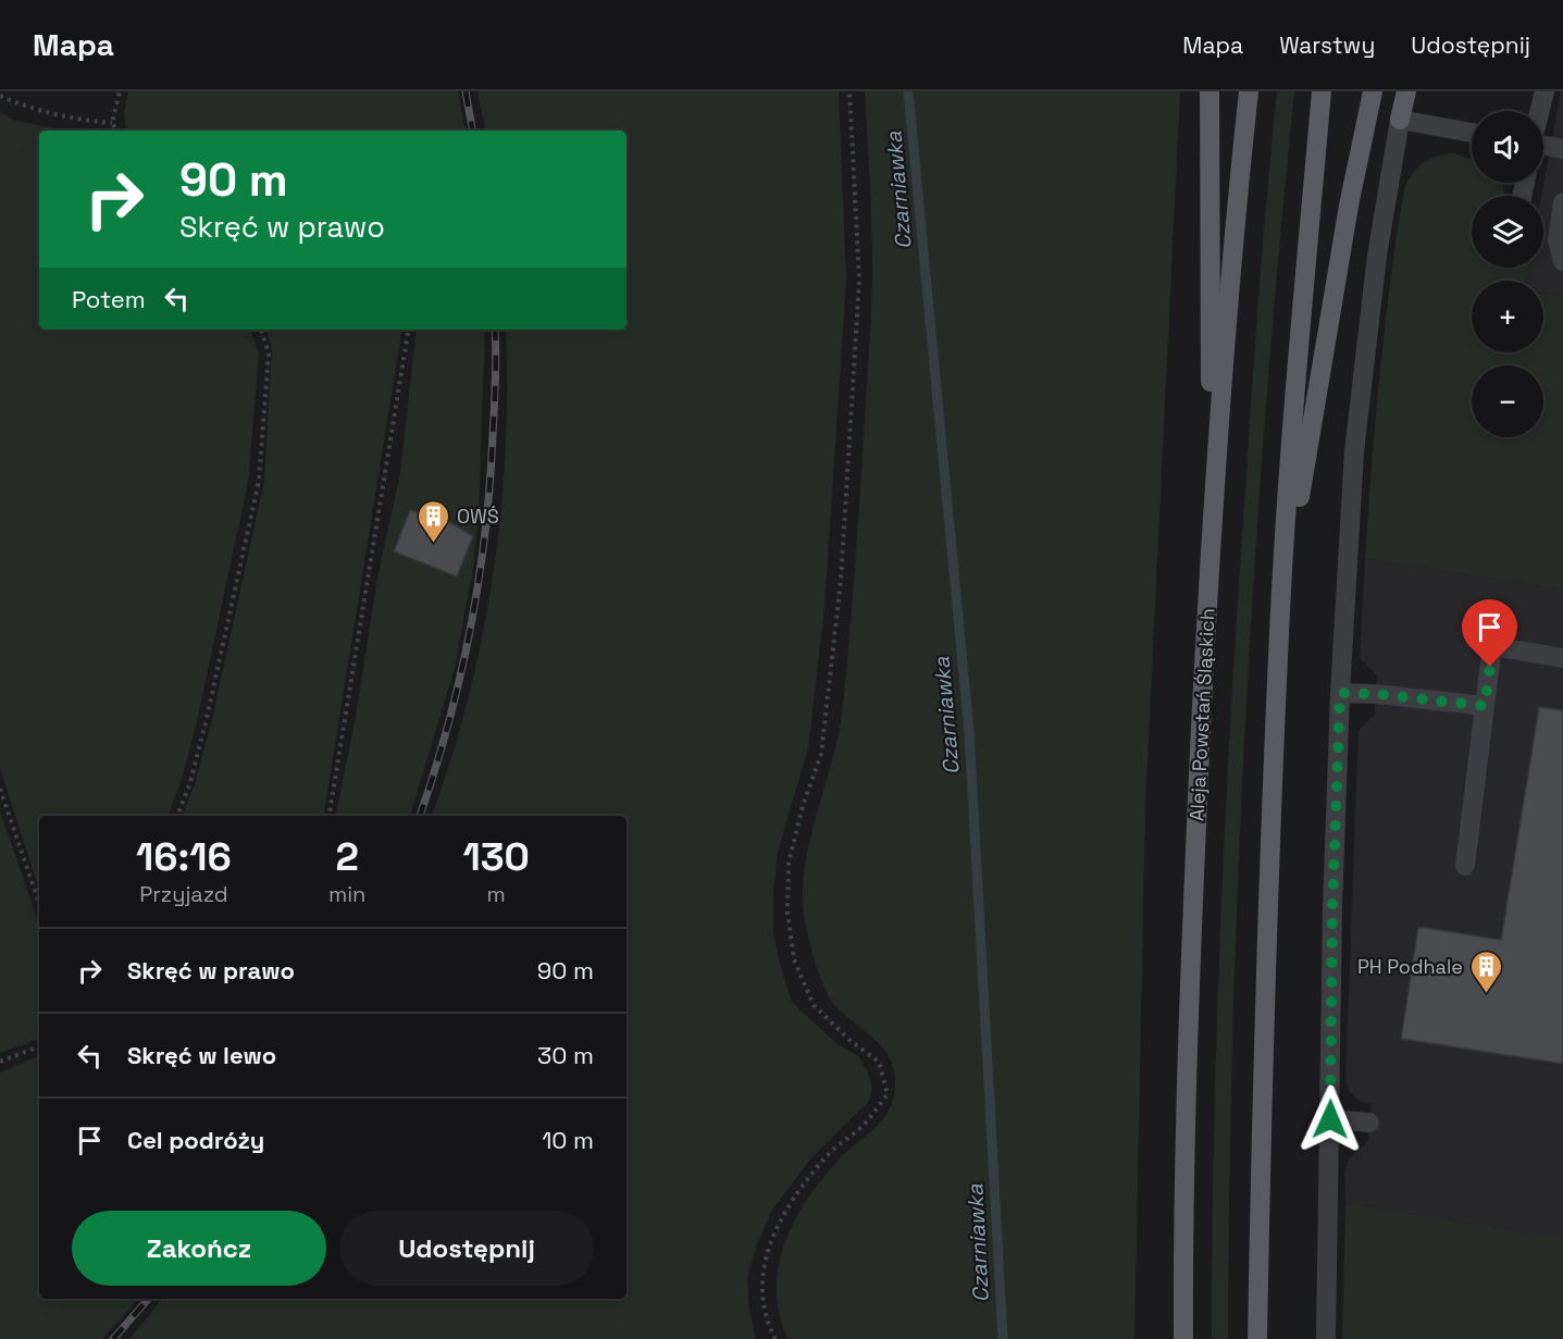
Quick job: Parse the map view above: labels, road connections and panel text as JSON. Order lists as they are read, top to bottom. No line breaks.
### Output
{"streets":{"main road":["Aleja Powstań Śląskich"]},"water":["Czarniawka"],"places":{"building":["OWŚ","PH Podhale"]},"page":{"header":"Mapa","nav":["Mapa","Warstwy","Udostępnij"],"map_buttons":["+","−"],"turn":["90 m","Skręć w prawo"],"then":"Potem","eta":["16:16","Przyjazd","2","min","130","m"],"list":[{"name":"Skręć w prawo","value":"90 m"},{"name":"Skręć w lewo","value":"30 m"},{"name":"Cel podróży","value":"10 m"}],"buttons":["Zakończ","Udostępnij"]}}
